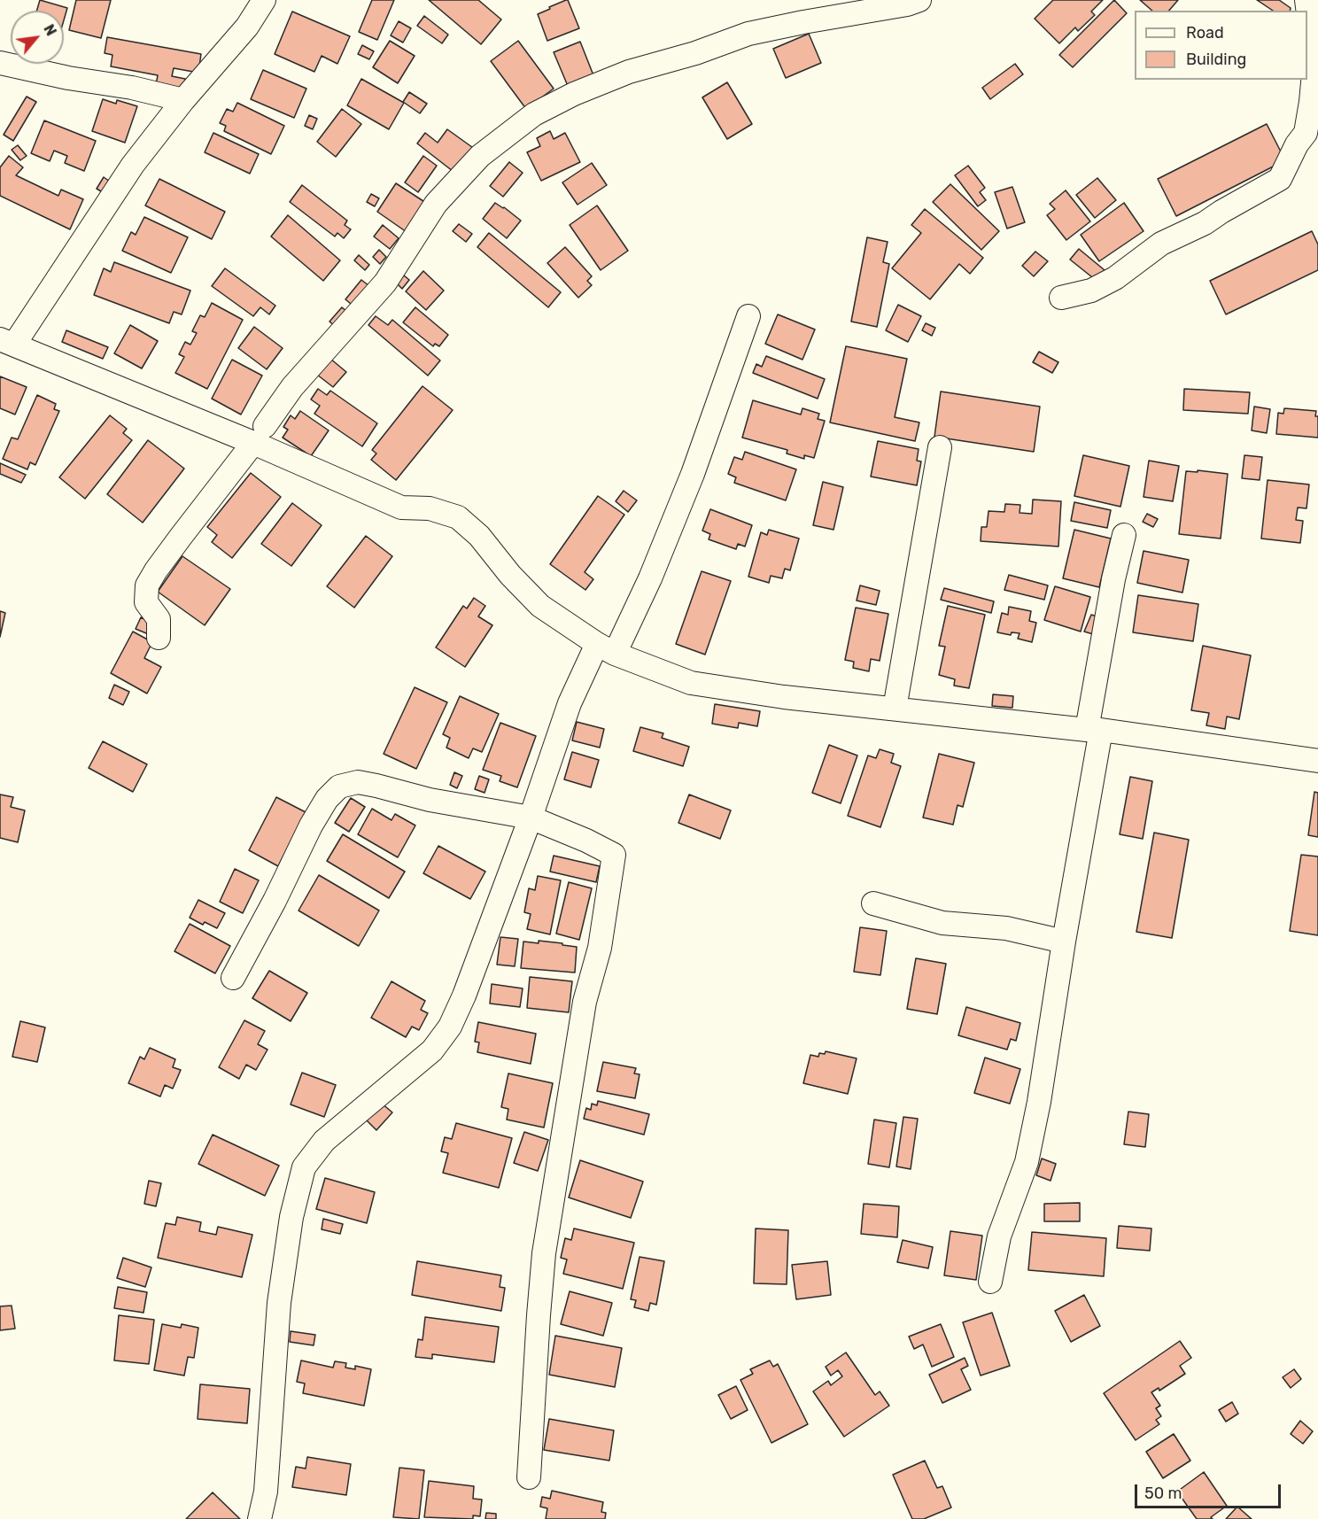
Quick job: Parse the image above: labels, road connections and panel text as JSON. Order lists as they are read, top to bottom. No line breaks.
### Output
{"legend":["Road","Building"],"scale_bar":"50 m","north":"top right"}
